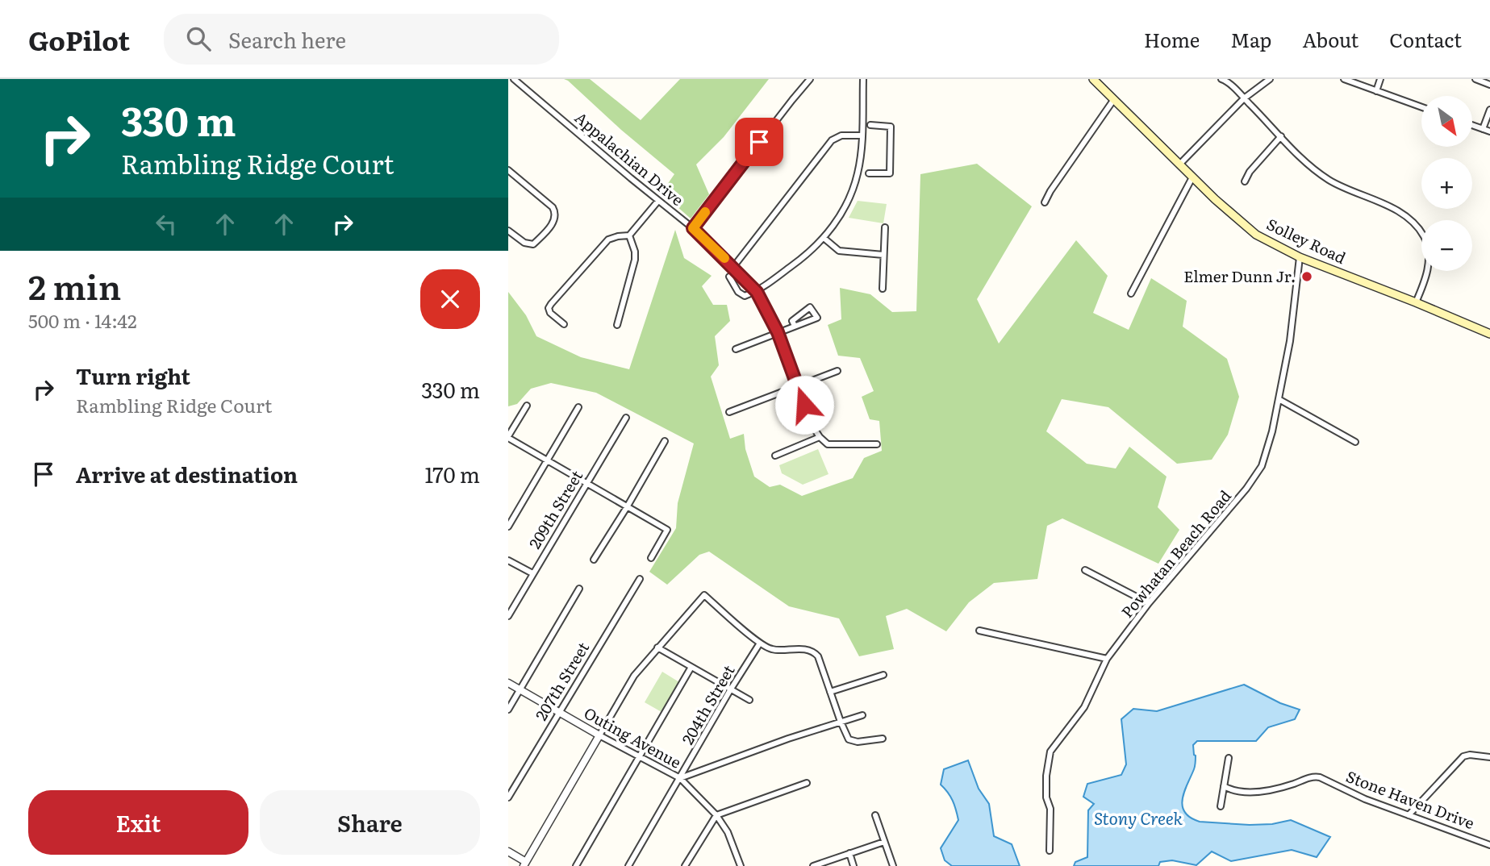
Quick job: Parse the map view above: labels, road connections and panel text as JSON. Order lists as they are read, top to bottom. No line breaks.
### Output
{"streets":{"main road":["Solley Road"],"street":["Appalachian Drive","209th Street","Powhatan Beach Road","207th Street","204th Street","Outing Avenue","Stone Haven Drive"]},"crossings":[["Solley Road","Powhatan Beach Road"],["207th Street","Outing Avenue"],["204th Street","Outing Avenue"]],"water":["Stony Creek"],"places":["Elmer Dunn Jr."],"north":"bottom right","page":{"header":"GoPilot","search":"Search here","nav":["Home","Map","About","Contact"],"turn":["330 m","Rambling Ridge Court"],"map_buttons":["+","−"],"heading":["2 min","500 m · 14:42"],"list":[{"name":"Turn right","note":"Rambling Ridge Court","value":"330 m"},{"name":"Arrive at destination","value":"170 m"}],"buttons":["Exit","Share"]}}
